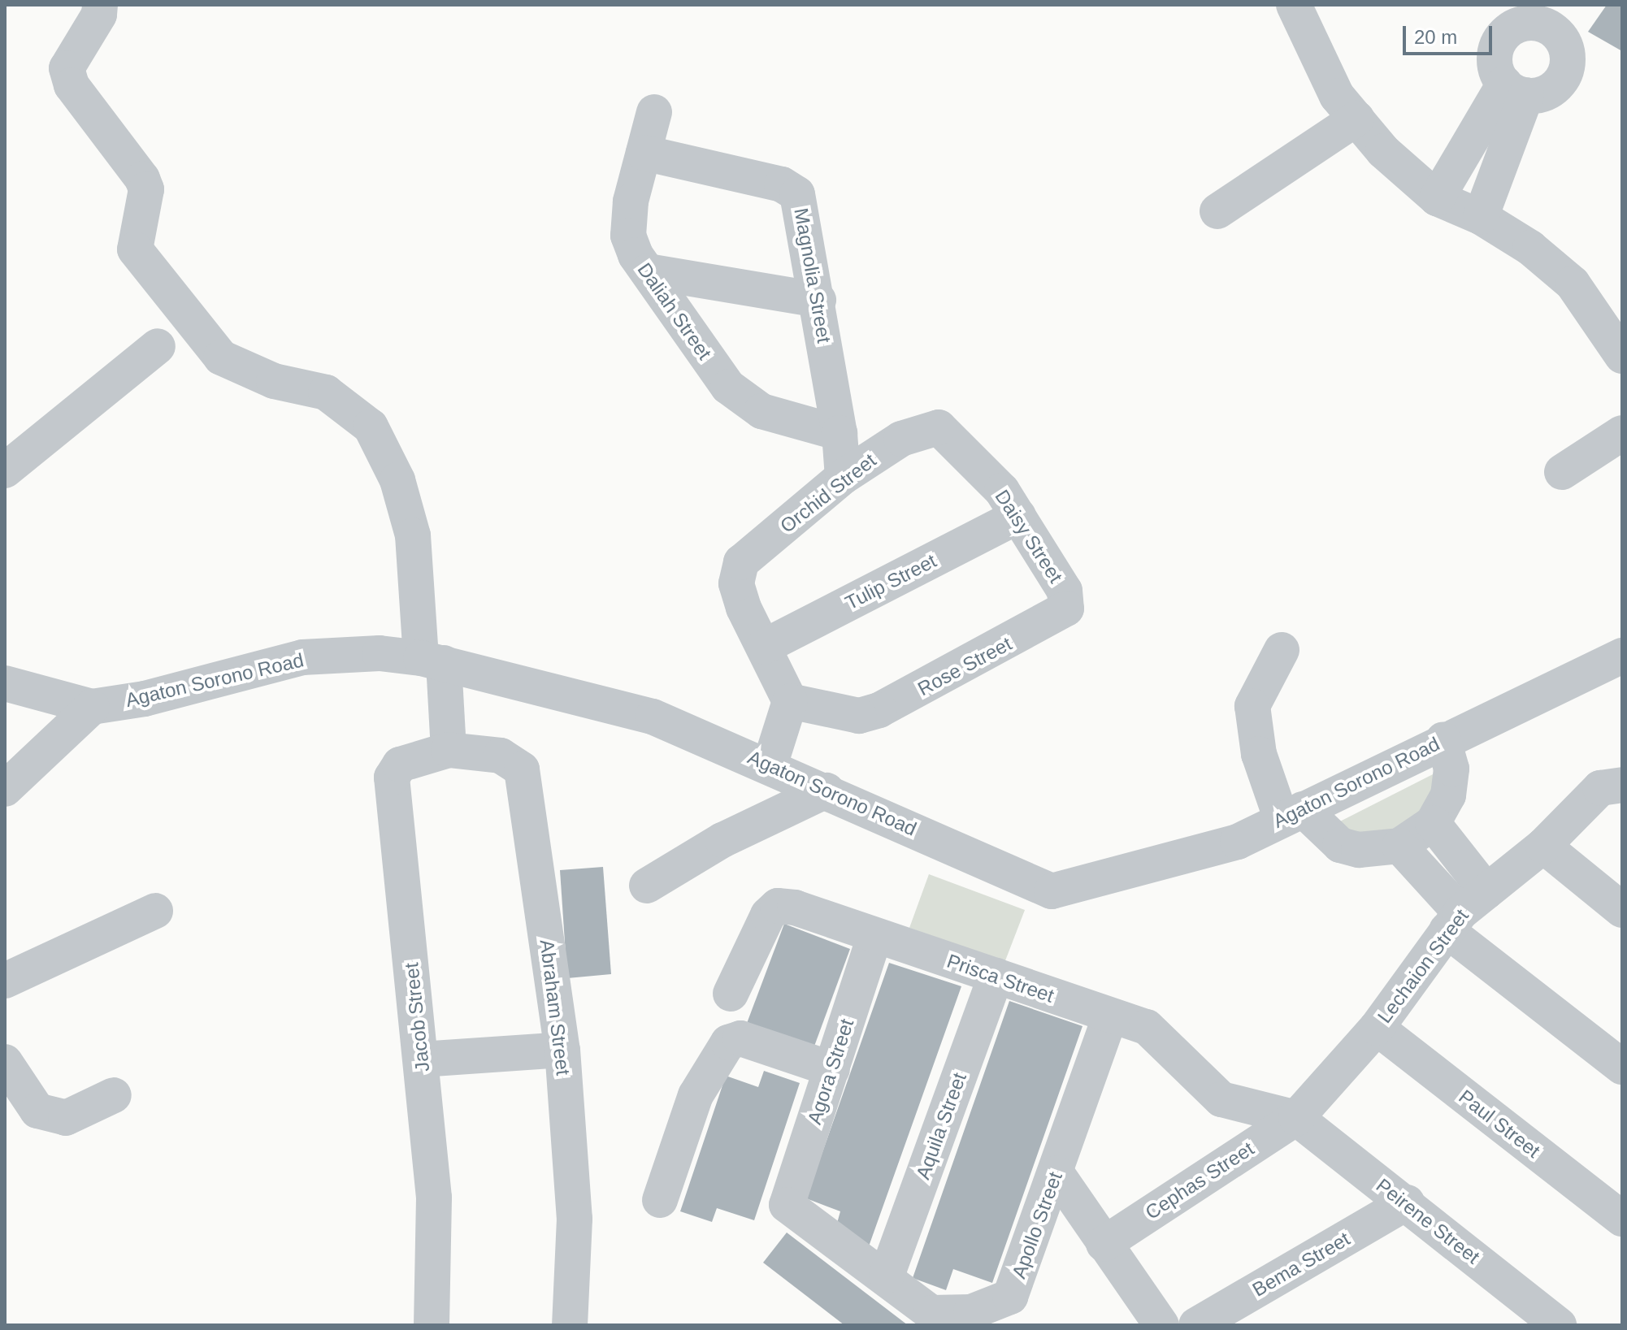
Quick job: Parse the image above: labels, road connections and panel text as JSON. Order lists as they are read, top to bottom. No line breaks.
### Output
{"streets":{"street":["Magnolia Street","Daliah Street","Orchid Street","Daisy Street","Tulip Street","Rose Street","Agaton Sorono Road","Lechaion Street","Prisca Street","Abraham Street","Jacob Street","Agora Street","Paul Street","Aquila Street","Cephas Street","Peirene Street","Apollo Street","Bema Street"]},"crossings":[["Magnolia Street","Daliah Street"],["Magnolia Street","Orchid Street"],["Orchid Street","Daisy Street"],["Orchid Street","Tulip Street"],["Daisy Street","Tulip Street"],["Daisy Street","Rose Street"],["Lechaion Street","Prisca Street"],["Lechaion Street","Paul Street"],["Lechaion Street","Cephas Street"],["Lechaion Street","Peirene Street"],["Prisca Street","Agora Street"],["Prisca Street","Aquila Street"],["Prisca Street","Cephas Street"],["Prisca Street","Peirene Street"],["Prisca Street","Apollo Street"],["Abraham Street","Jacob Street"],["Agora Street","Apollo Street"],["Aquila Street","Apollo Street"],["Cephas Street","Peirene Street"],["Peirene Street","Bema Street"]],"scale_bar":"20 m"}
